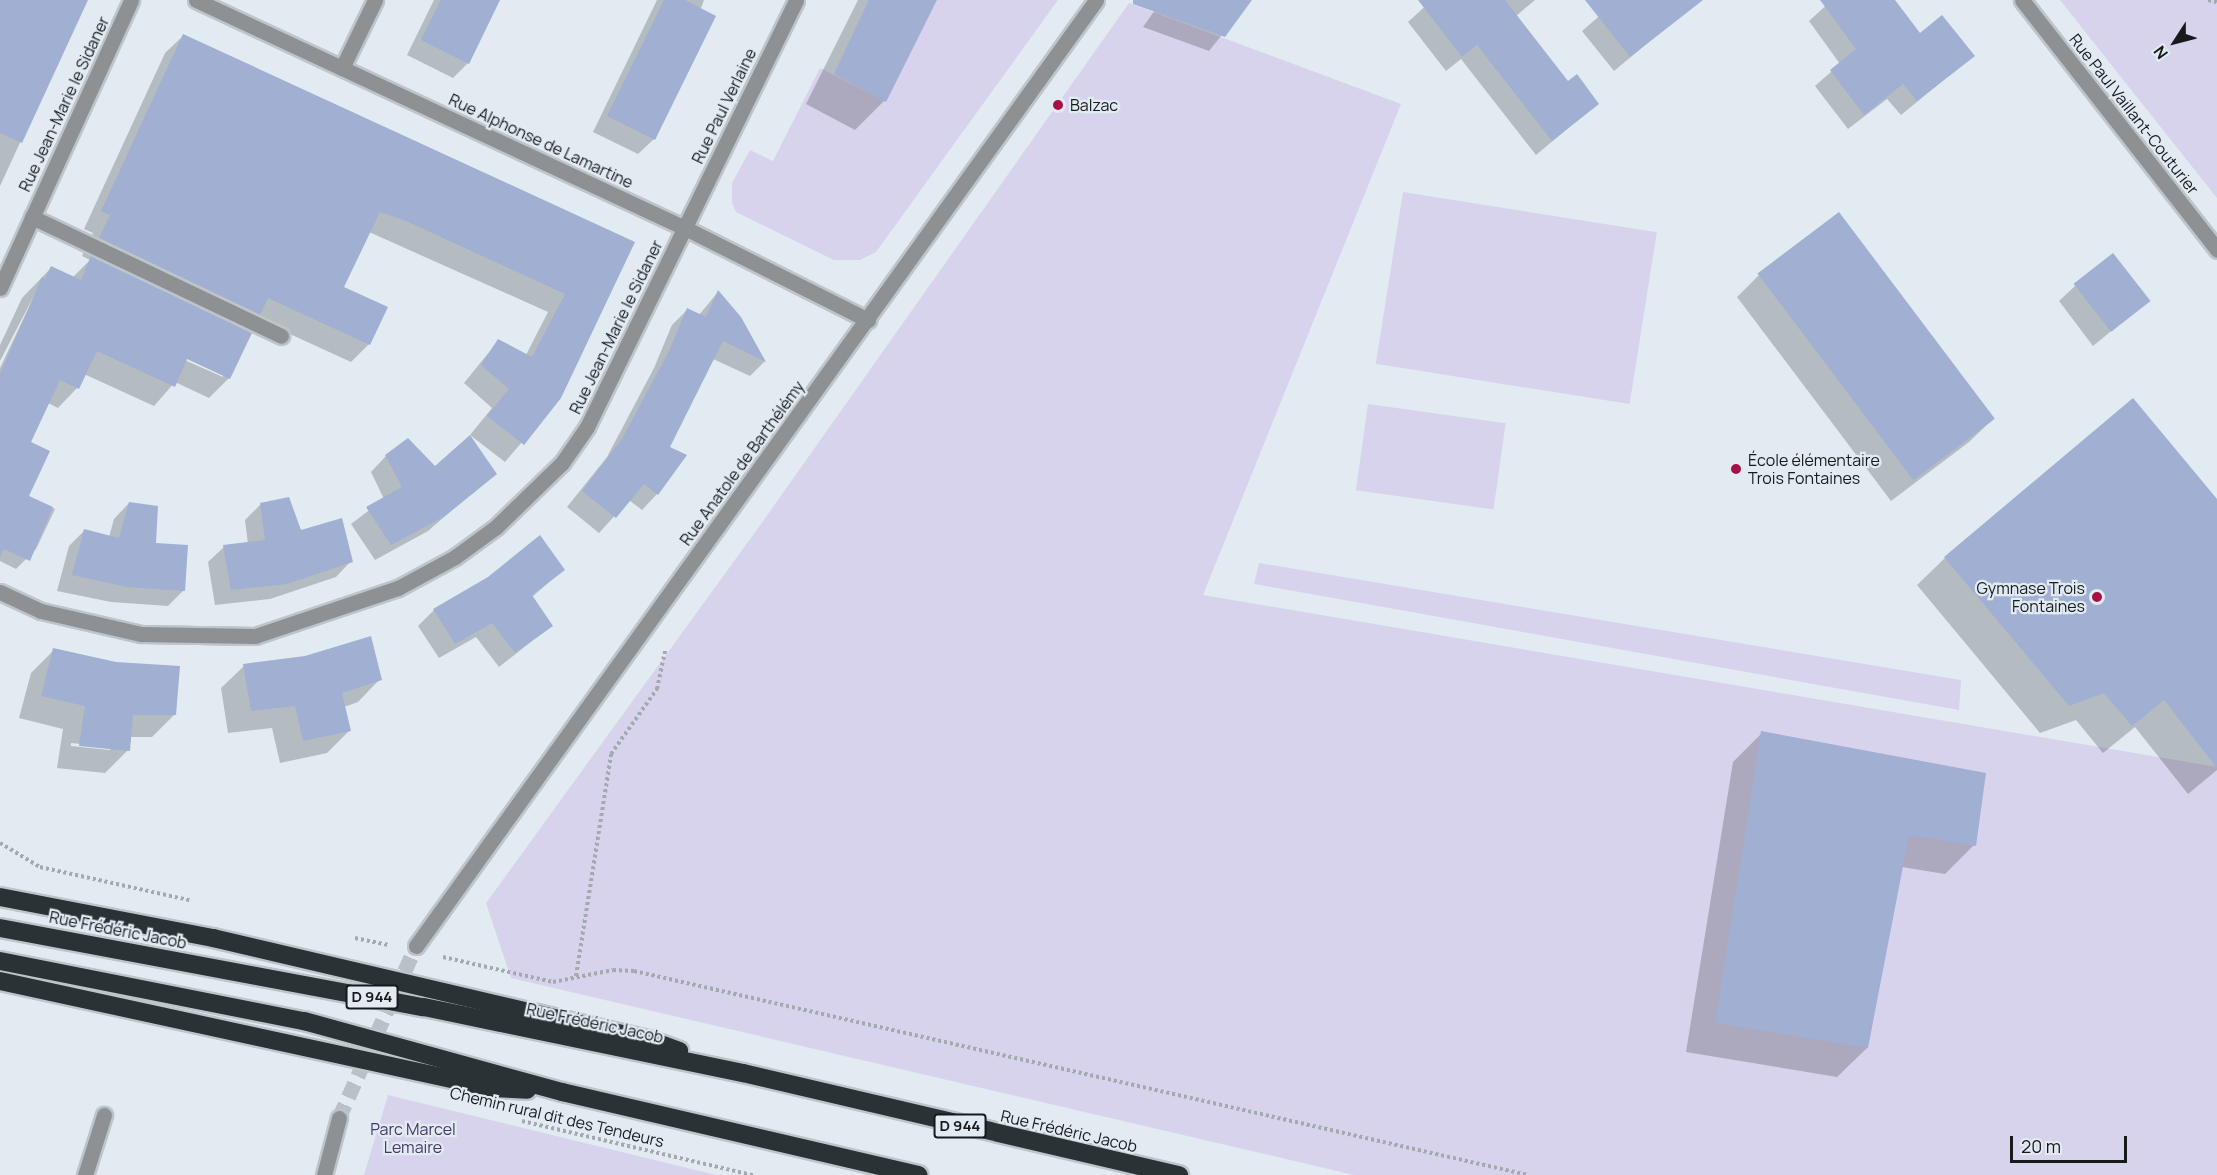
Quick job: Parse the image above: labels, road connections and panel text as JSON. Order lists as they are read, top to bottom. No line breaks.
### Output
{"streets":{"highway":["Rue Frédéric Jacob","D 944"],"street":["Rue Jean-Marie le Sidaner","Rue Paul Verlaine","Rue Paul Vaillant-Couturier","Rue Alphonse de Lamartine","Rue Anatole de Barthélémy"],"path":["Chemin rural dit des Tendeurs"]},"crossings":[["Rue Jean-Marie le Sidaner","Rue Paul Verlaine"],["Rue Jean-Marie le Sidaner","Rue Alphonse de Lamartine"],["Rue Paul Verlaine","Rue Alphonse de Lamartine"],["Rue Alphonse de Lamartine","Rue Anatole de Barthélémy"]],"parks":["Parc Marcel Lemaire"],"places":["Balzac","École élémentaire Trois Fontaines","Gymnase Trois Fontaines"],"scale_bar":"20 m","north":"bottom left"}
